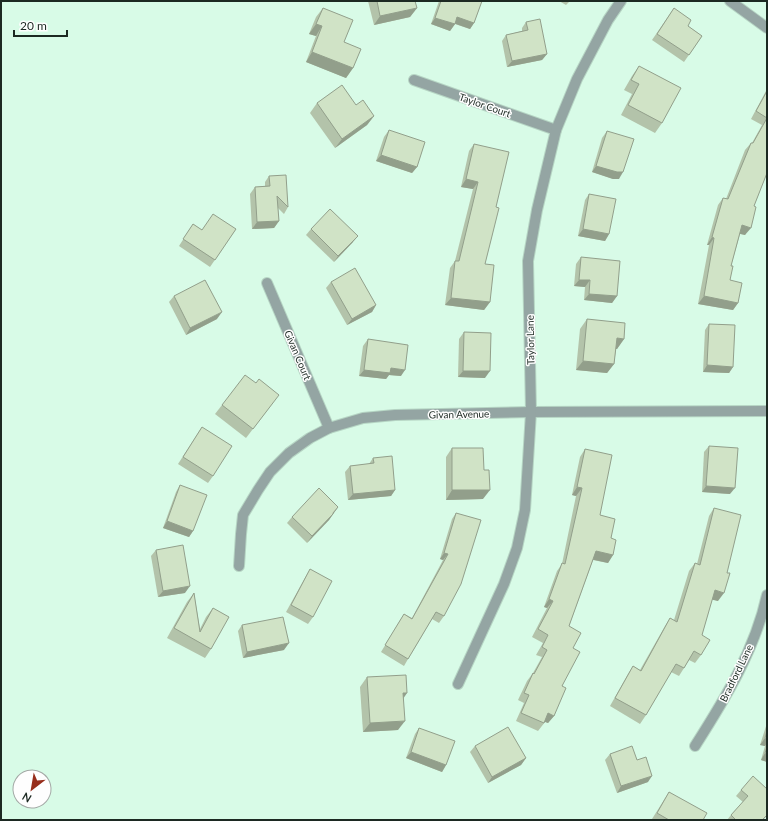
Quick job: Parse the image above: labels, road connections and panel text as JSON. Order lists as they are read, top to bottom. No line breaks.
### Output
{"streets":{"street":["Taylor Court","Taylor Lane","Givan Court","Givan Avenue","Bradford Lane"]},"crossings":[["Taylor Court","Taylor Lane"],["Taylor Lane","Givan Avenue"],["Givan Court","Givan Avenue"]],"scale_bar":"20 m","north":"bottom left"}
